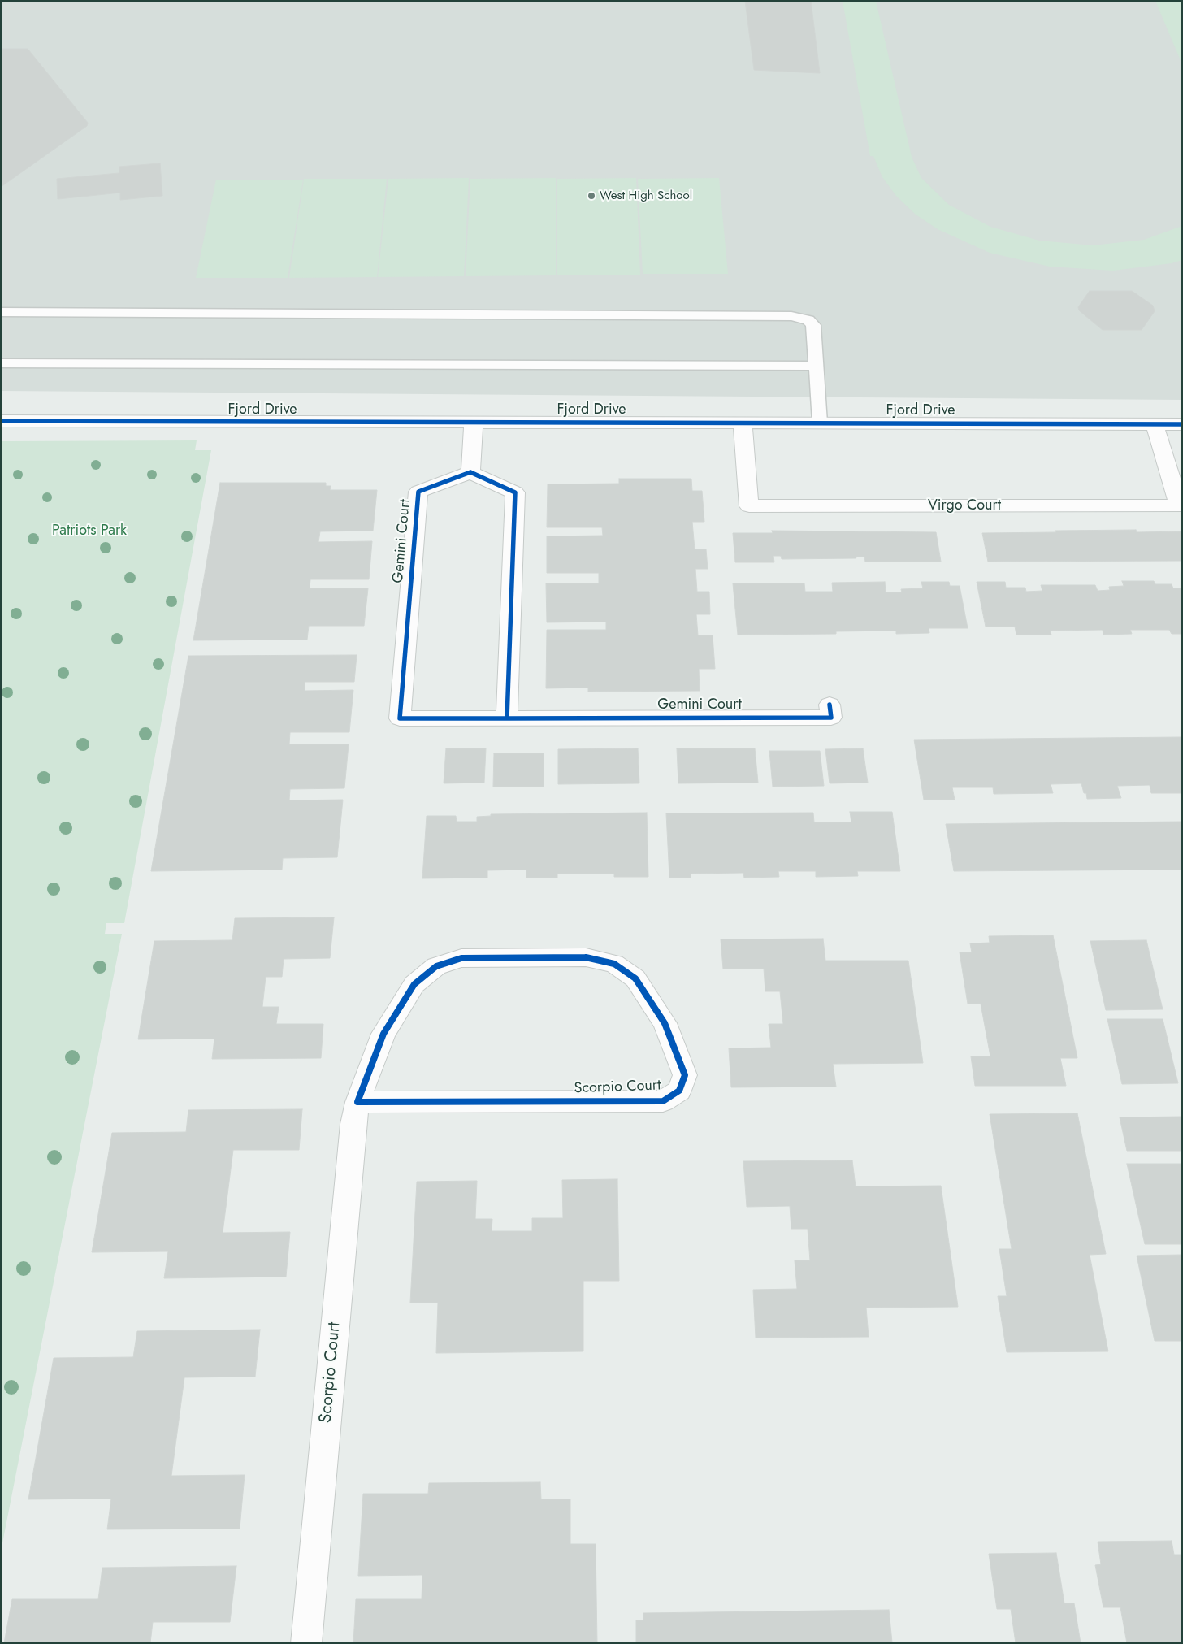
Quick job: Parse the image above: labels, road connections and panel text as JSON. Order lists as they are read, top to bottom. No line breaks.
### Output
{"streets":{"street":["Fjord Drive","Virgo Court","Gemini Court","Scorpio Court"]},"crossings":[["Fjord Drive","Virgo Court"]],"parks":["Patriots Park"],"places":["West High School"]}
